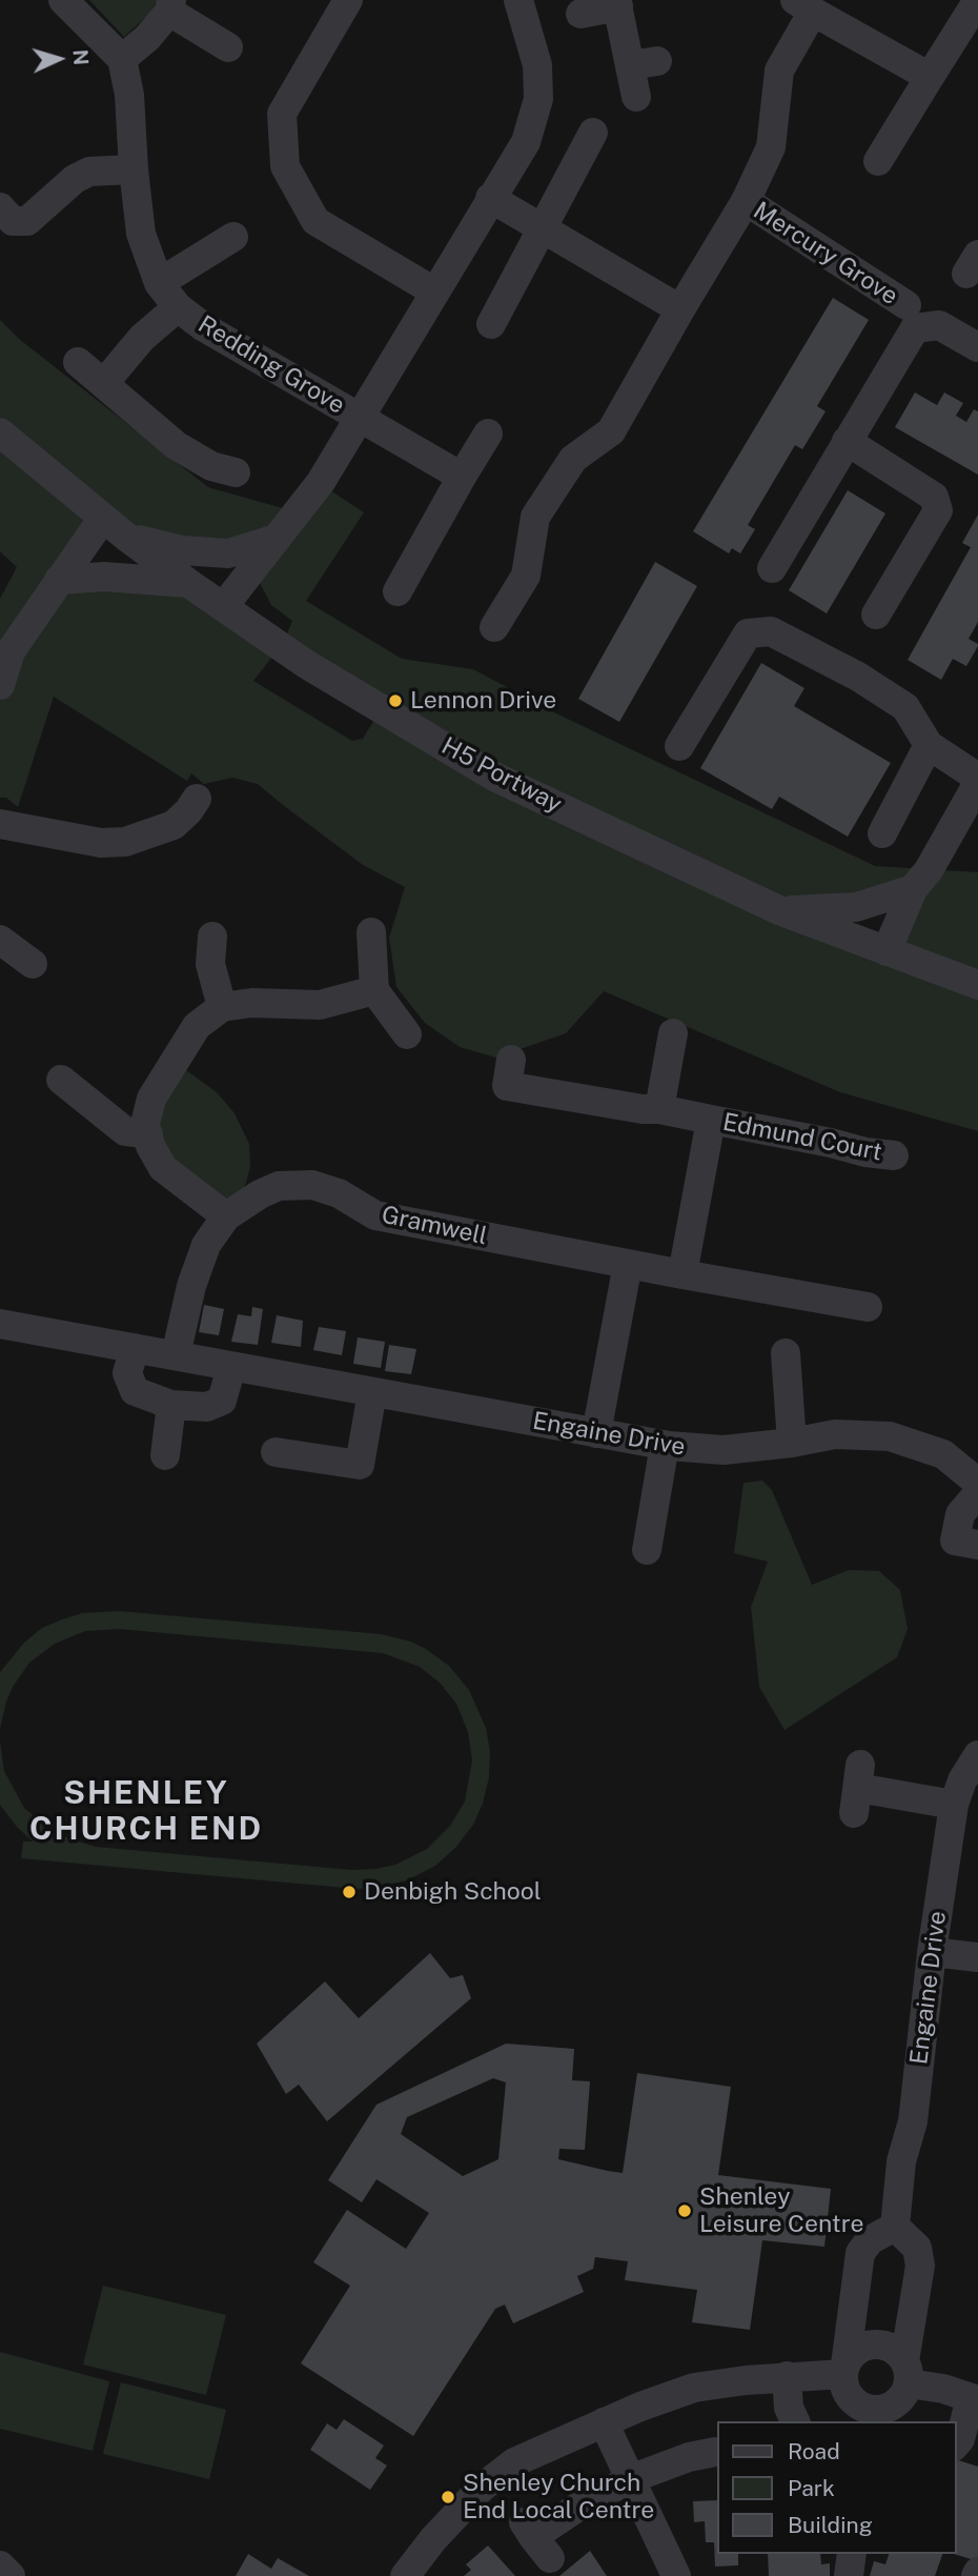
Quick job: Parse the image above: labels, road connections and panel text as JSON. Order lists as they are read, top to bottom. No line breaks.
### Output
{"streets":{"street":["Mercury Grove","Redding Grove","H5 Portway","Edmund Court","Gramwell","Engaine Drive"]},"crossings":[["Edmund Court","Gramwell"],["Gramwell","Engaine Drive"]],"districts":["SHENLEY CHURCH END"],"places":["Lennon Drive","Denbigh School","Shenley Leisure Centre","Shenley Church End Local Centre"],"legend":["Road","Park","Building"],"north":"right"}
